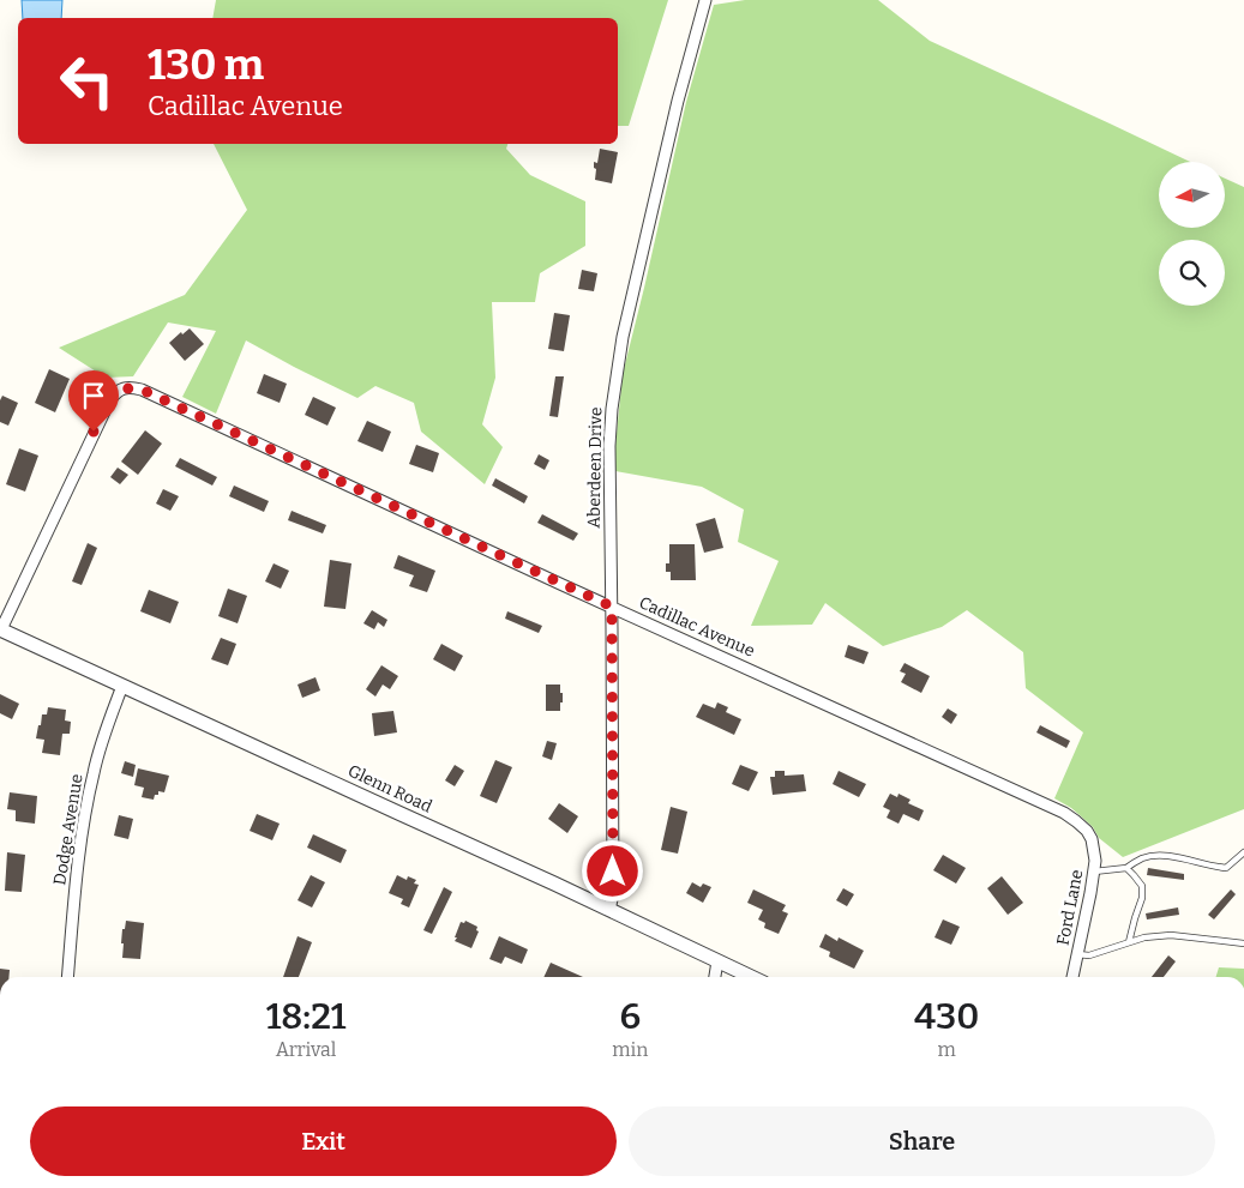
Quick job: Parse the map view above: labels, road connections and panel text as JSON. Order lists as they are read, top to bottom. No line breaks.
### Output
{"streets":{"street":["Aberdeen Drive","Cadillac Avenue","Glenn Road","Dodge Avenue","Ford Lane"]},"crossings":[["Aberdeen Drive","Cadillac Avenue"],["Aberdeen Drive","Glenn Road"],["Cadillac Avenue","Glenn Road"],["Cadillac Avenue","Ford Lane"],["Glenn Road","Dodge Avenue"]],"north":"left","page":{"turn":["130 m","Cadillac Avenue"],"eta":["18:21","Arrival","6","min","430","m"],"buttons":["Exit","Share"]}}
